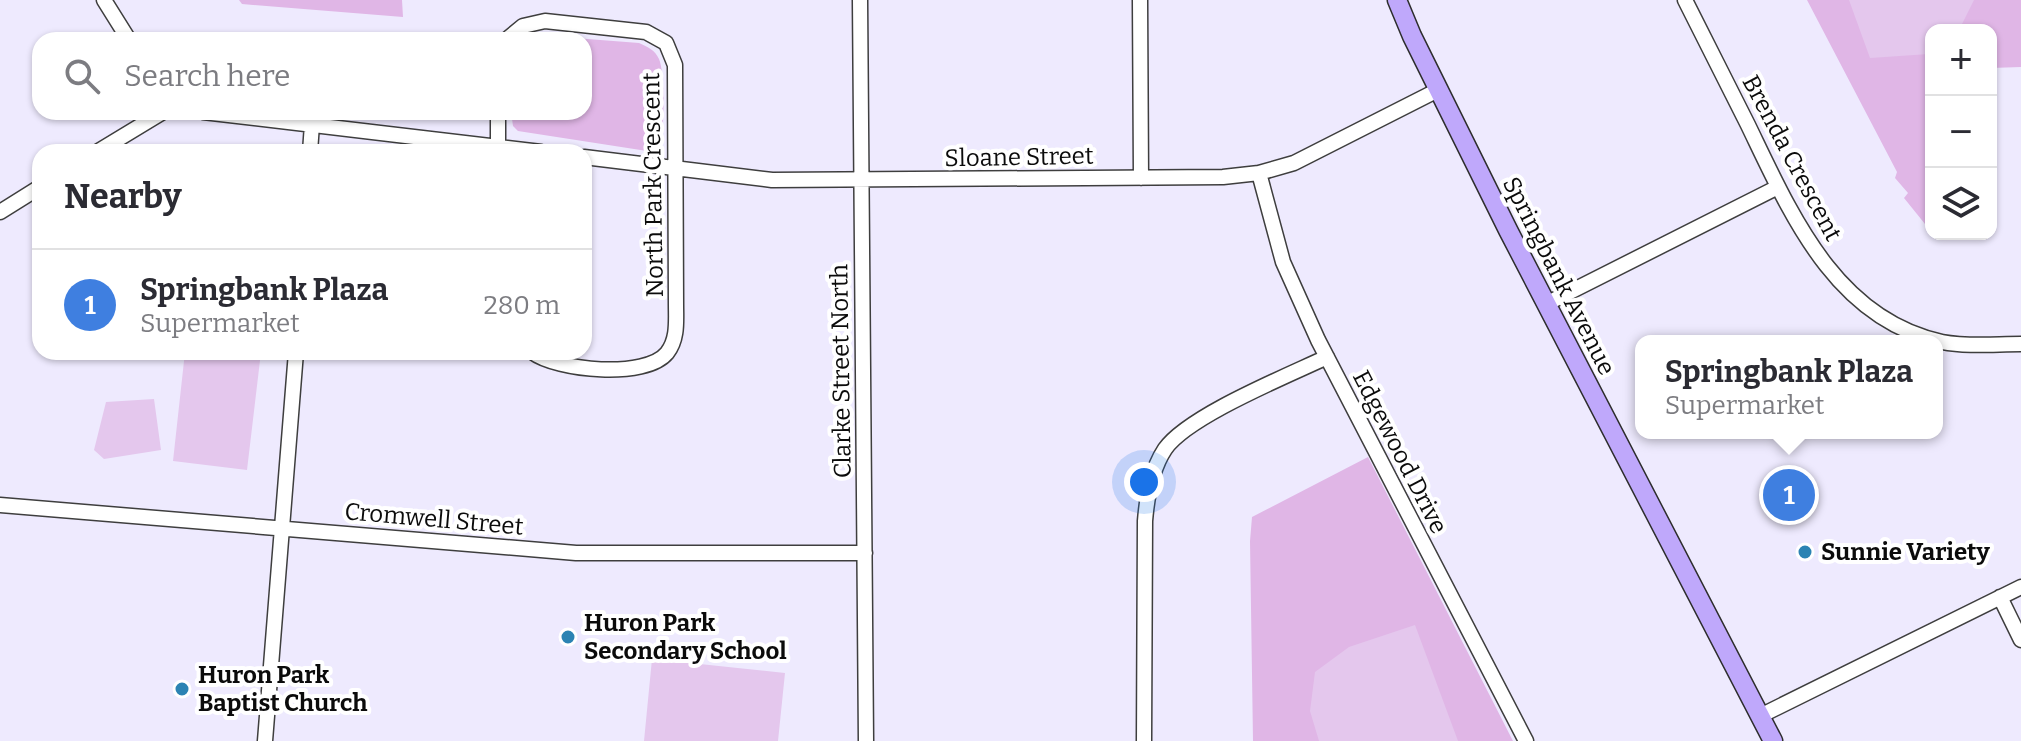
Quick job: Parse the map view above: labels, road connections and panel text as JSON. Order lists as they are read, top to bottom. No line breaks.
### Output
{"streets":{"main road":["Springbank Avenue"],"street":["Sloane Street","Brenda Crescent","North Park Crescent","Clarke Street North","Edgewood Drive","Cromwell Street"]},"crossings":[["Sloane Street","North Park Crescent"],["Sloane Street","Springbank Avenue"],["Sloane Street","Clarke Street North"],["Sloane Street","Edgewood Drive"],["Clarke Street North","Cromwell Street"]],"places":["Sunnie Variety","Huron Park Secondary School","Huron Park Baptist Church"],"page":{"map_buttons":["+","−"],"search":"Search here","heading":"Nearby","list":[{"mark":"1","name":"Springbank Plaza","note":"Supermarket","value":"280 m"}],"popup":["Springbank Plaza","Supermarket"],"pins":"1"}}
